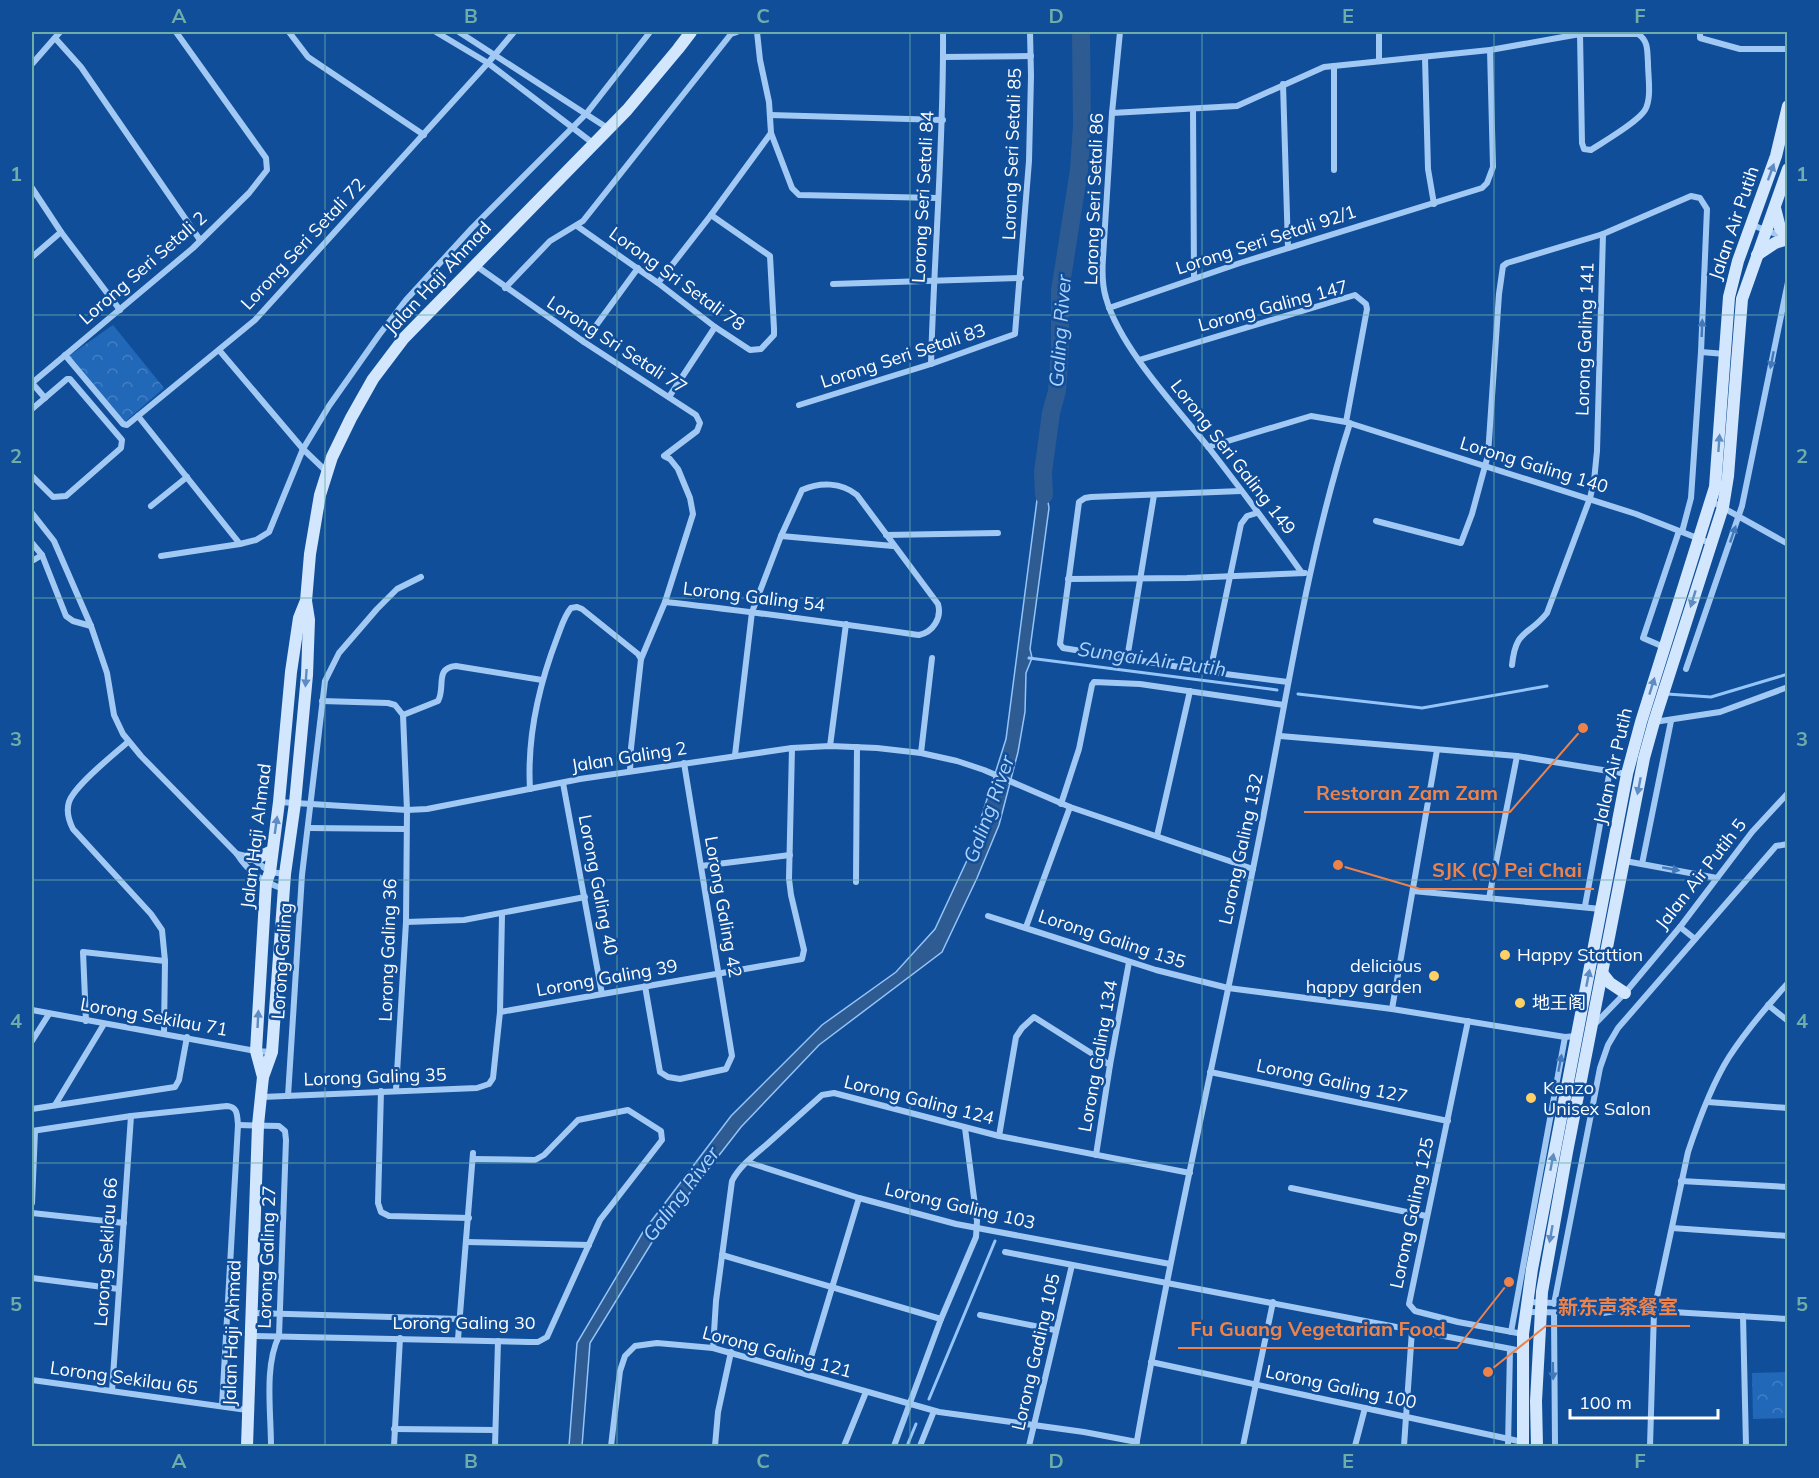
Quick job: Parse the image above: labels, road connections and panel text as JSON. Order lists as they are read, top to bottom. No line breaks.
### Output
{"streets":{"street":["Lorong Seri Setali 85","Lorong Seri Setali 84","Lorong Seri Setali 86","Jalan Air Putih","Lorong Seri Setali 92/1","Lorong Seri Setali 72","Lorong Seri Setali 2","Jalan Haji Ahmad","Lorong Sri Setali 78","Lorong Galing 147","Lorong Galing 141","Lorong Sri Setali 77","Lorong Seri Setali 83","Lorong Seri Galing 149","Lorong Galing 140","Lorong Galing 54","Jalan Galing 2","Lorong Galing 132","Jalan Air Putih 5","Lorong Galing 40","Lorong Galing 42","Lorong Galing 135","Lorong Galing 36","Lorong Galing","Lorong Galing 39","Lorong Sekilau 71","Lorong Galing 134","Lorong Galing 35","Lorong Galing 127","Lorong Galing 124","Lorong Galing 103","Lorong Galing 125","Lorong Sekilau 66","Lorong Galing 27","Lorong Galing 30","Lorong Galing 121","Lorong Gading 105","Lorong Sekilau 65","Lorong Galing 100"]},"crossings":[["Lorong Seri Setali 85","Lorong Seri Setali 83"],["Lorong Seri Setali 84","Lorong Seri Setali 83"],["Lorong Seri Setali 86","Lorong Seri Setali 92/1"],["Lorong Seri Setali 86","Lorong Galing 147"],["Lorong Seri Setali 86","Lorong Seri Galing 149"],["Jalan Air Putih","Lorong Galing 140"],["Jalan Air Putih","Jalan Air Putih 5"],["Jalan Air Putih","Lorong Galing 135"],["Jalan Air Putih","Lorong Galing 125"],["Jalan Air Putih","Lorong Galing 100"],["Lorong Seri Setali 72","Lorong Seri Setali 2"],["Jalan Haji Ahmad","Lorong Sri Setali 77"],["Jalan Haji Ahmad","Jalan Galing 2"],["Jalan Haji Ahmad","Lorong Sekilau 71"],["Jalan Haji Ahmad","Lorong Galing 35"],["Jalan Haji Ahmad","Lorong Galing 27"],["Jalan Haji Ahmad","Lorong Galing 30"],["Jalan Haji Ahmad","Lorong Sekilau 65"],["Lorong Galing 147","Lorong Seri Galing 149"],["Lorong Galing 147","Lorong Galing 140"],["Lorong Galing 147","Lorong Galing 132"],["Lorong Galing 141","Lorong Galing 140"],["Lorong Sri Setali 77","Lorong Galing 54"],["Lorong Seri Galing 149","Lorong Galing 140"],["Lorong Galing 140","Lorong Galing 132"],["Jalan Galing 2","Lorong Galing 132"],["Jalan Galing 2","Lorong Galing 40"],["Jalan Galing 2","Lorong Galing 42"],["Jalan Galing 2","Lorong Galing 36"],["Jalan Galing 2","Lorong Galing"],["Lorong Galing 132","Lorong Galing 135"],["Lorong Galing 132","Lorong Galing 127"],["Lorong Galing 132","Lorong Galing 124"],["Lorong Galing 132","Lorong Galing 103"],["Lorong Galing 132","Lorong Galing 121"],["Lorong Galing 132","Lorong Galing 100"],["Lorong Galing 40","Lorong Galing 39"],["Lorong Galing 42","Lorong Galing 39"],["Lorong Galing 135","Lorong Galing 134"],["Lorong Galing 135","Lorong Galing 125"],["Lorong Galing 36","Lorong Galing 35"],["Lorong Galing","Lorong Galing 35"],["Lorong Galing 39","Lorong Galing 35"],["Lorong Galing 134","Lorong Galing 124"],["Lorong Galing 127","Lorong Galing 125"],["Lorong Galing 124","Lorong Galing 103"],["Lorong Galing 124","Lorong Galing 121"],["Lorong Sekilau 66","Lorong Sekilau 65"],["Lorong Galing 27","Lorong Galing 30"],["Lorong Galing 121","Lorong Gading 105"]],"water":["Galing River","Sungai Air Putih"],"places":["Restoran Zam Zam","SJK (C) Pei Chai","Happy Stattion","delicious happy garden","地王阁","Kenzo Unisex Salon","Fu Guang Vegetarian Food","新东声茶餐室"],"scale_bar":"100 m","grid":{"columns":["A","B","C","D","E","F"],"rows":["1","2","3","4","5"]}}
